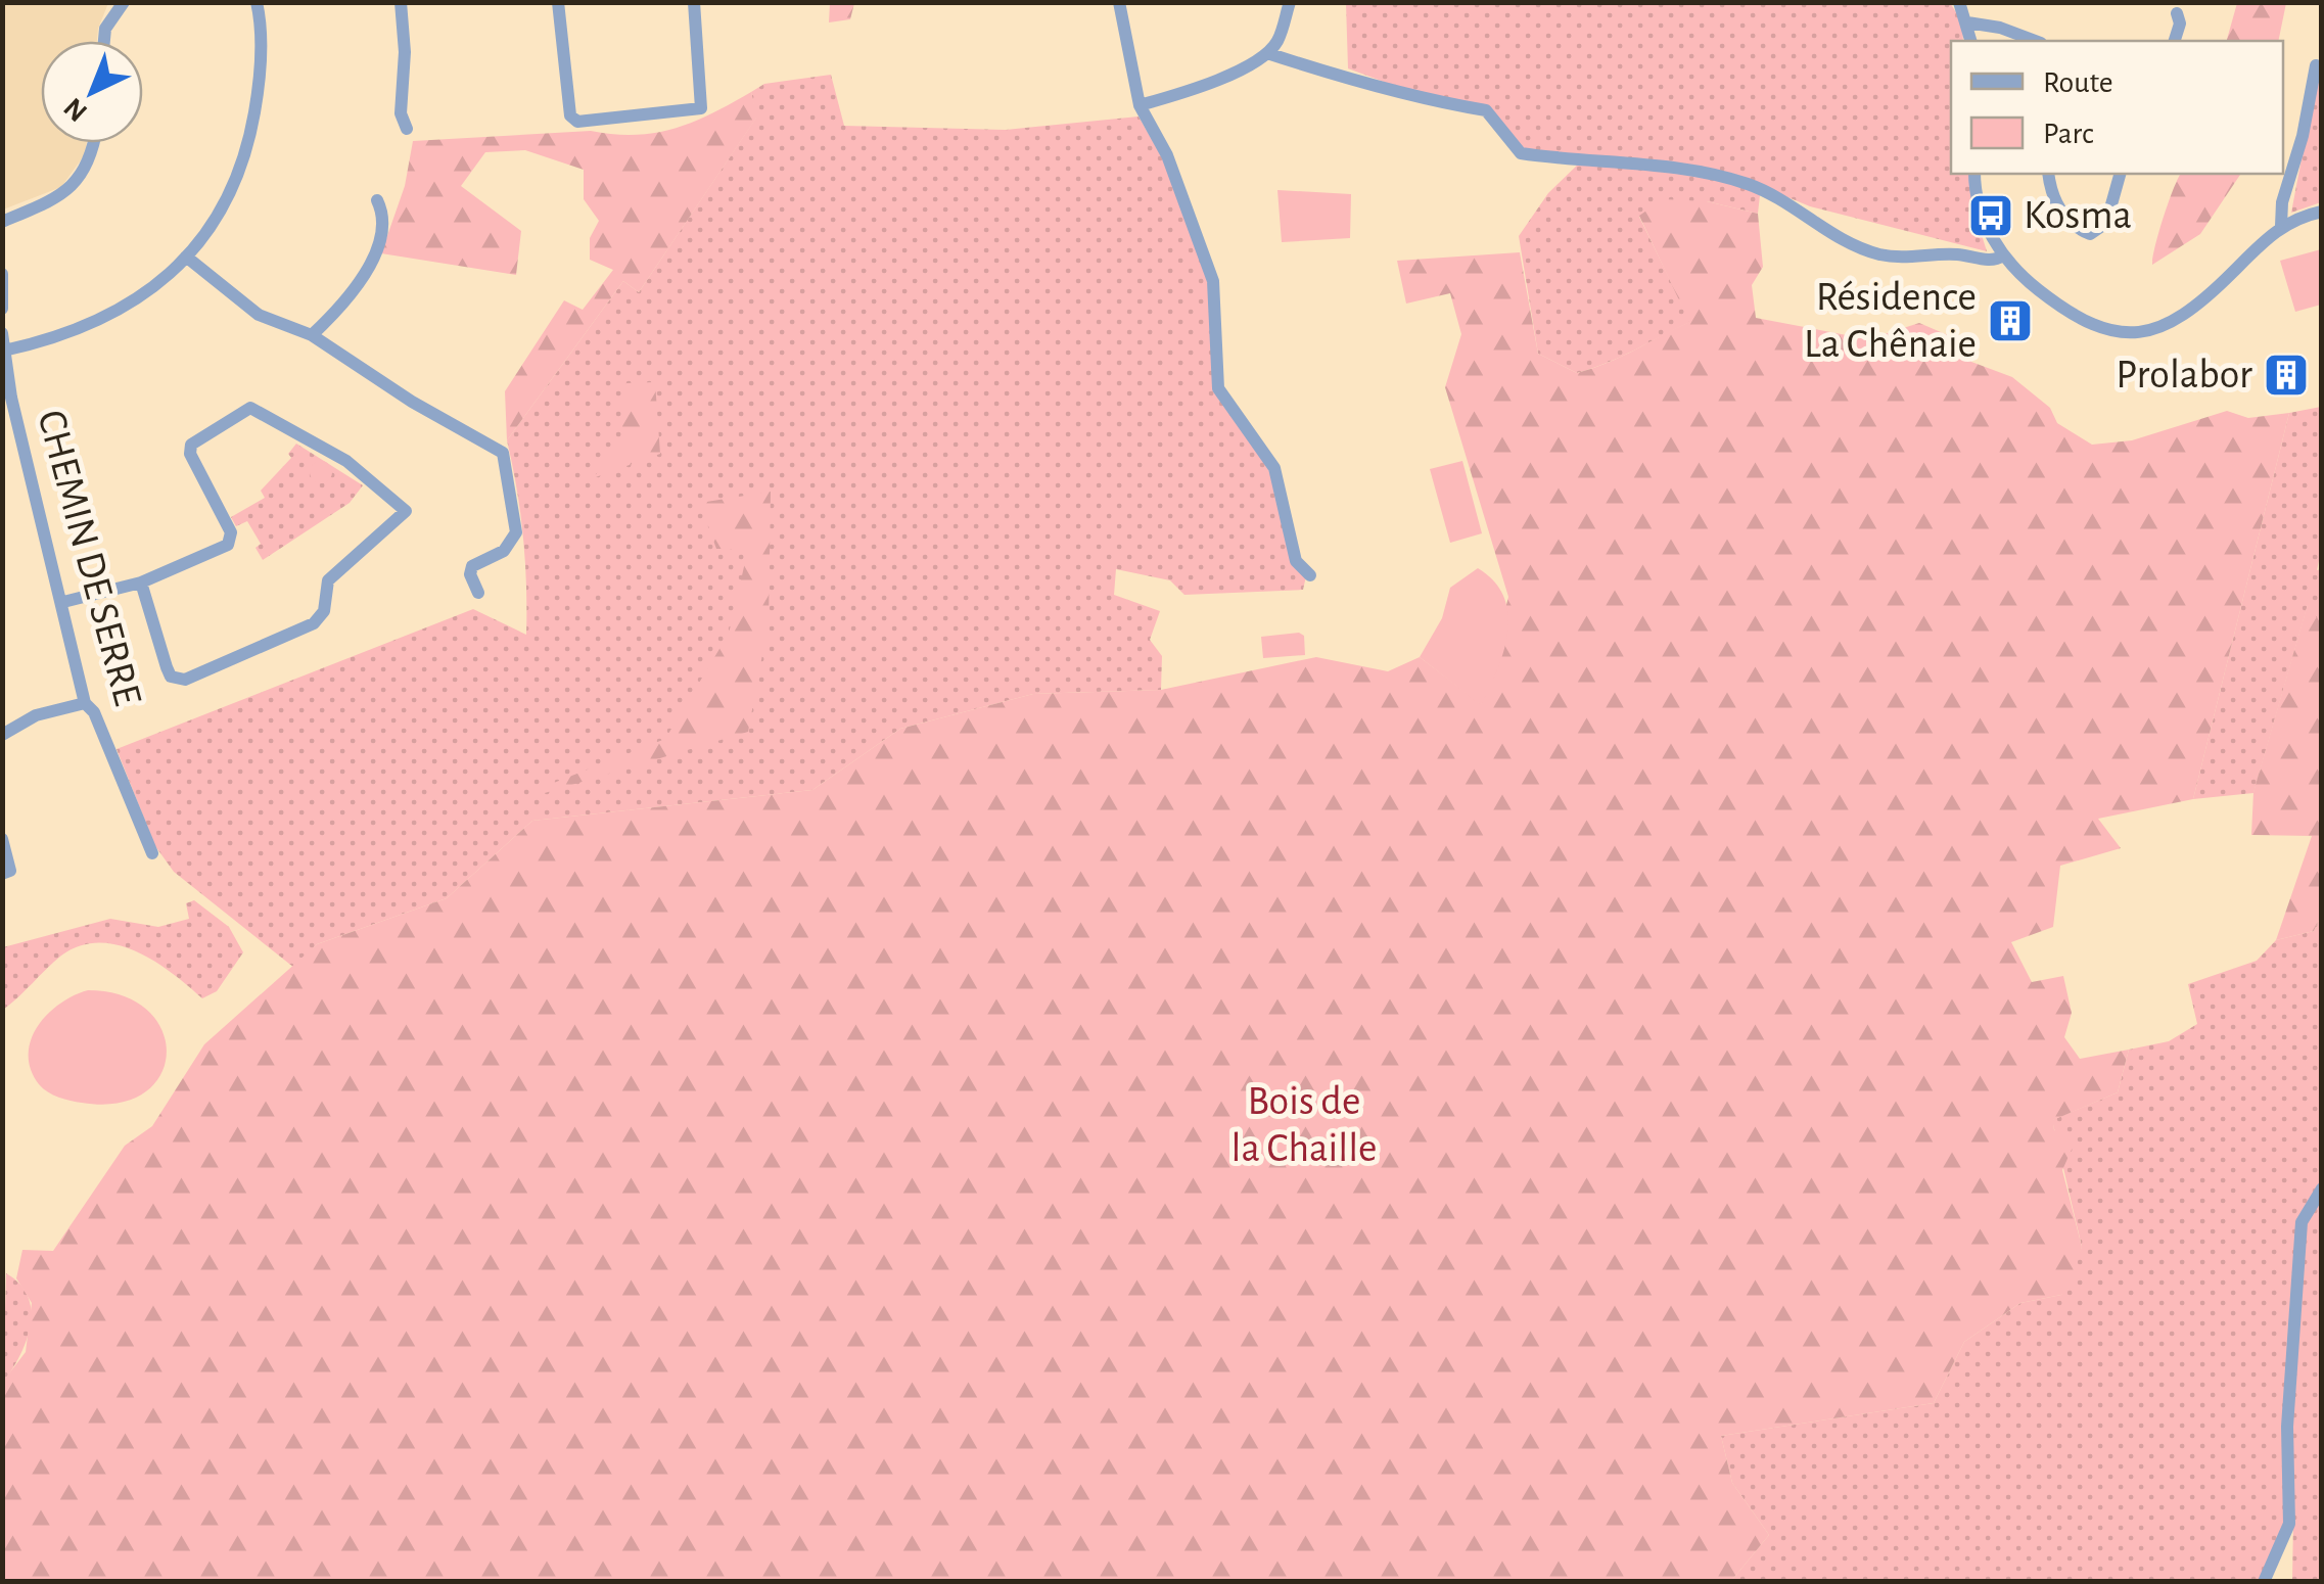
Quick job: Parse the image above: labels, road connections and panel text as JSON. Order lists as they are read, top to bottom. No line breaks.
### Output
{"streets":{"street":["CHEMIN DE SERRE"]},"parks":["Bois de la Chaille"],"places":{"bus stop":["Kosma"],"building":["Résidence La Chênaie","Prolabor"]},"legend":["Route","Parc"],"north":"bottom left"}
